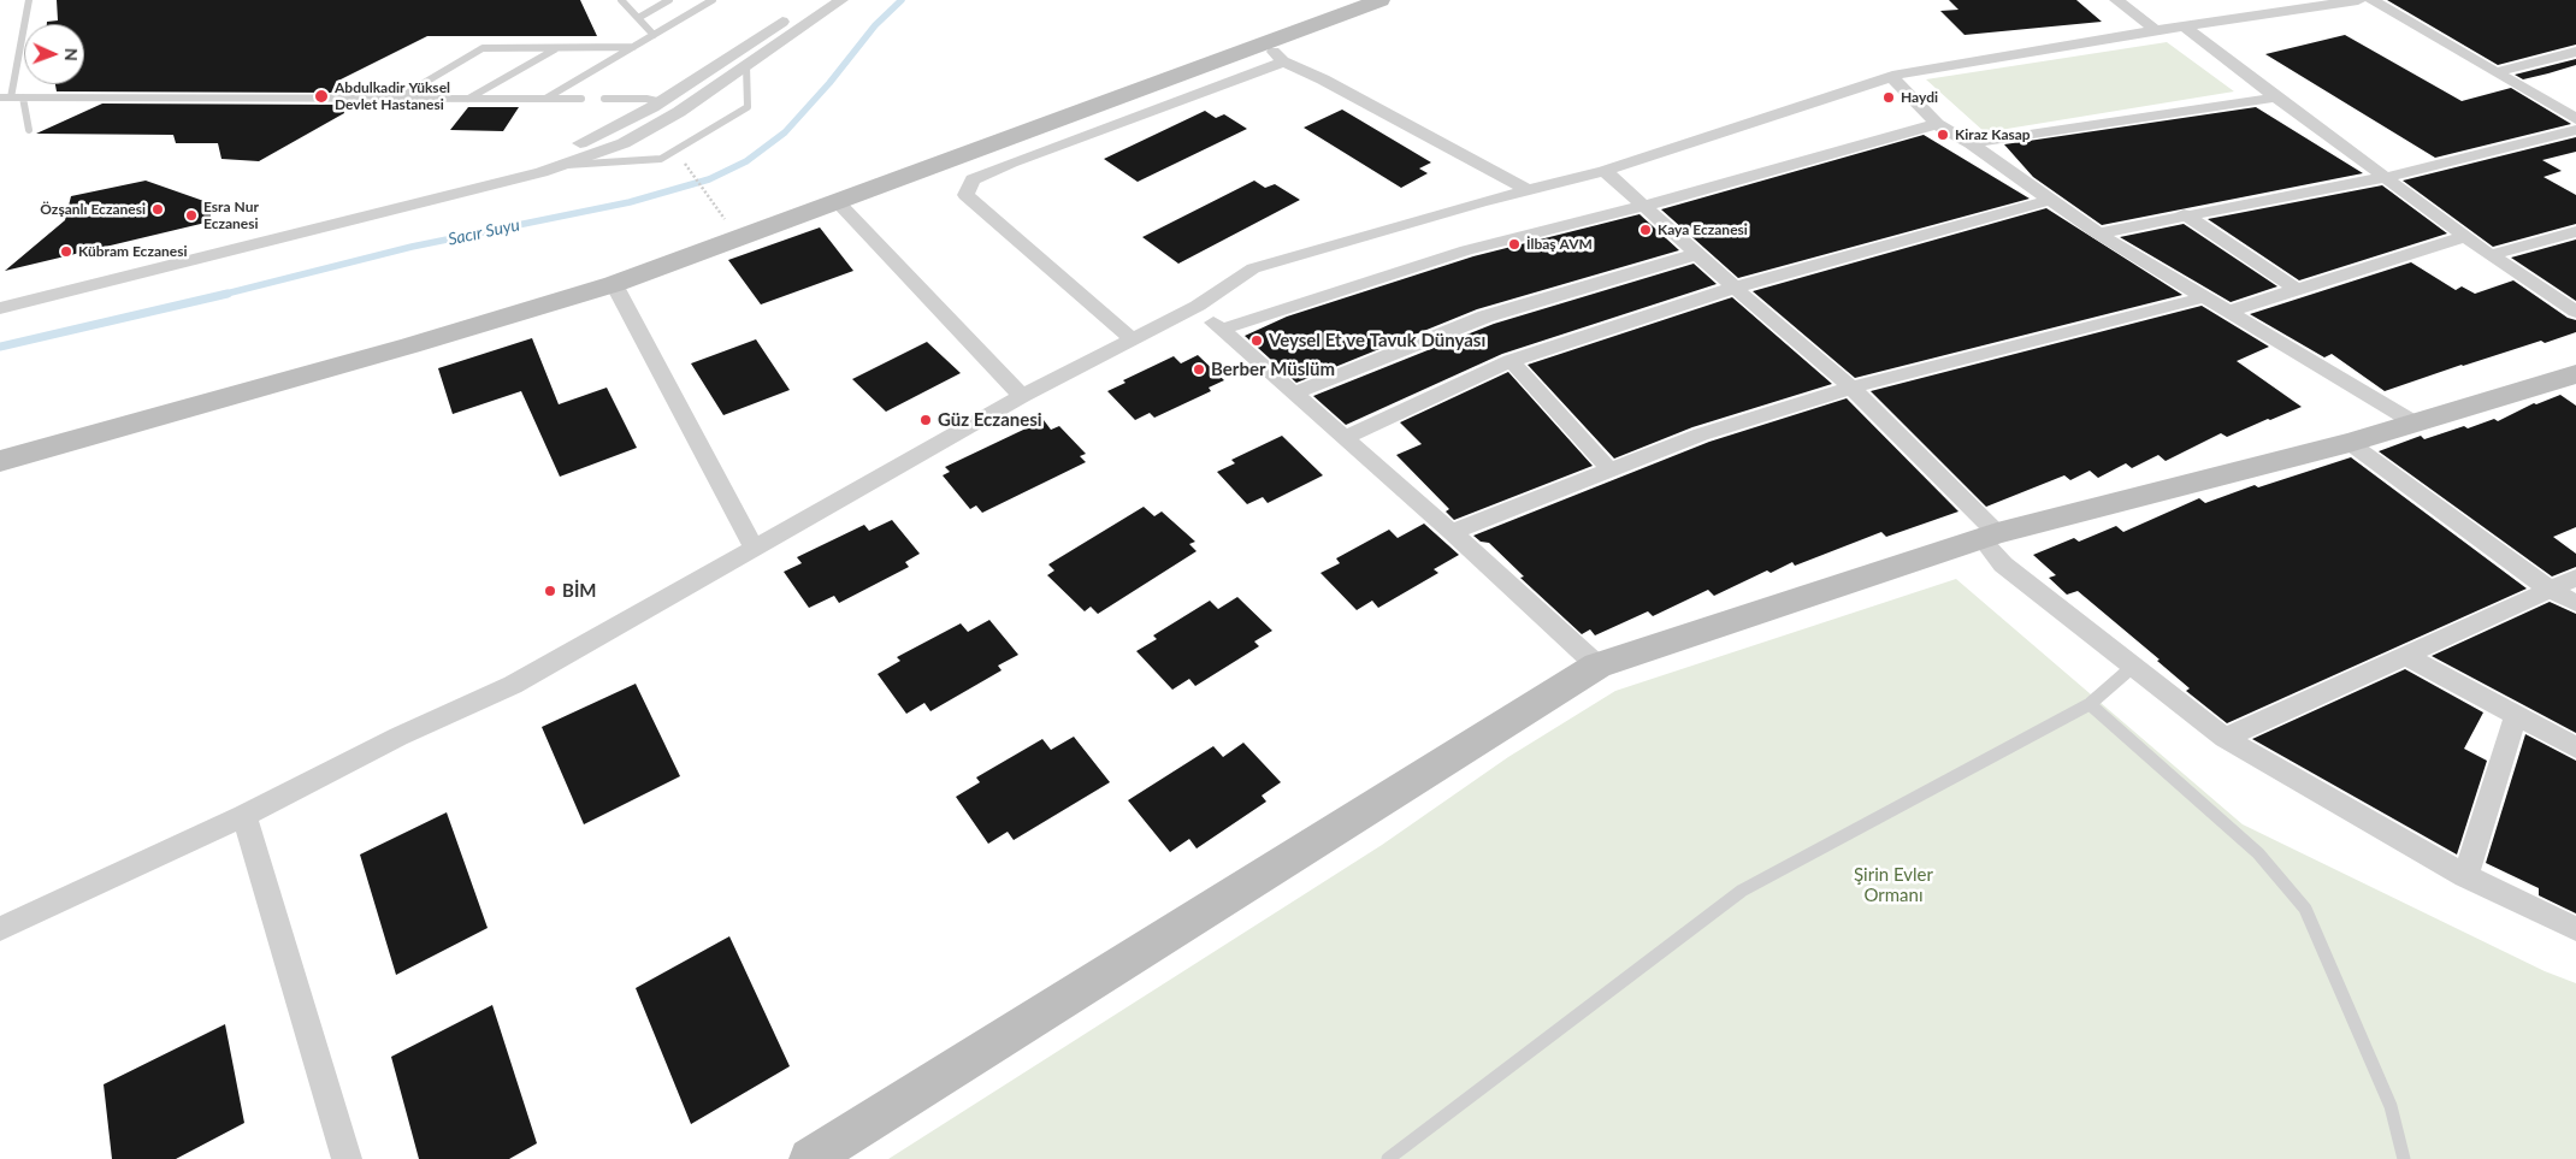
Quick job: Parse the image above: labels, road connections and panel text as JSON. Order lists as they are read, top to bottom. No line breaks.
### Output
{"water":["Sacır Suyu"],"parks":["Şirin Evler Ormanı"],"places":["Abdulkadir Yüksel Devlet Hastanesi","Haydi","Kiraz Kasap","Özşanlı Eczanesi","Esra Nur Eczanesi","Kaya Eczanesi","İlbaş AVM","Kübram Eczanesi","Veysel Et ve Tavuk Dünyası","Berber Müslüm","Güz Eczanesi","BİM"],"north":"right"}
